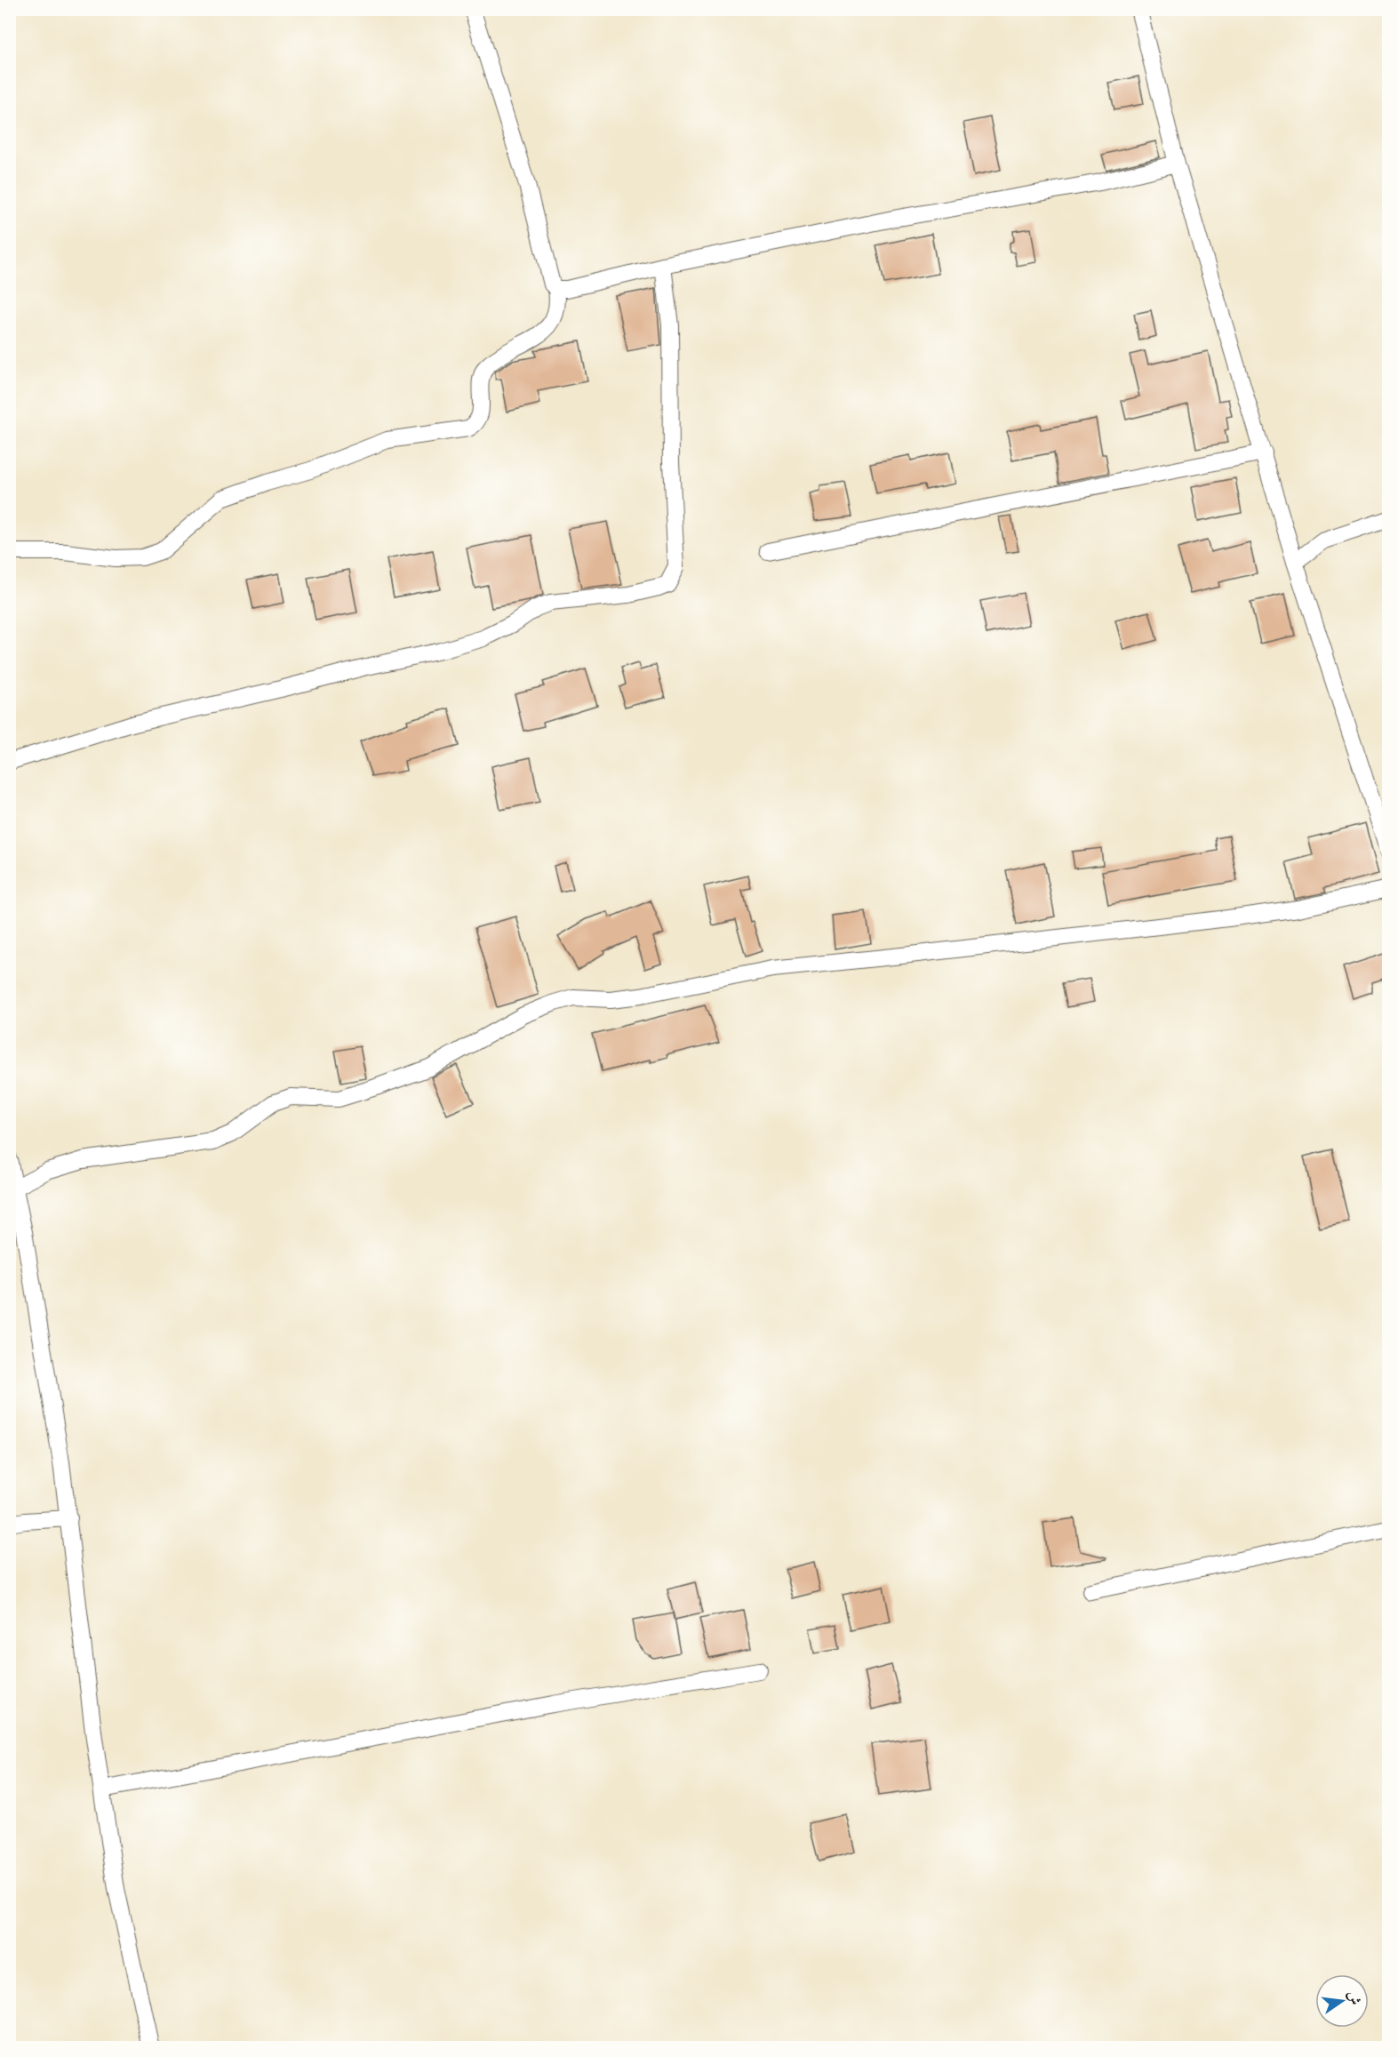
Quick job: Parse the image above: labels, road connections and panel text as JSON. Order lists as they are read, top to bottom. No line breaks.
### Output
{"north":"right"}
